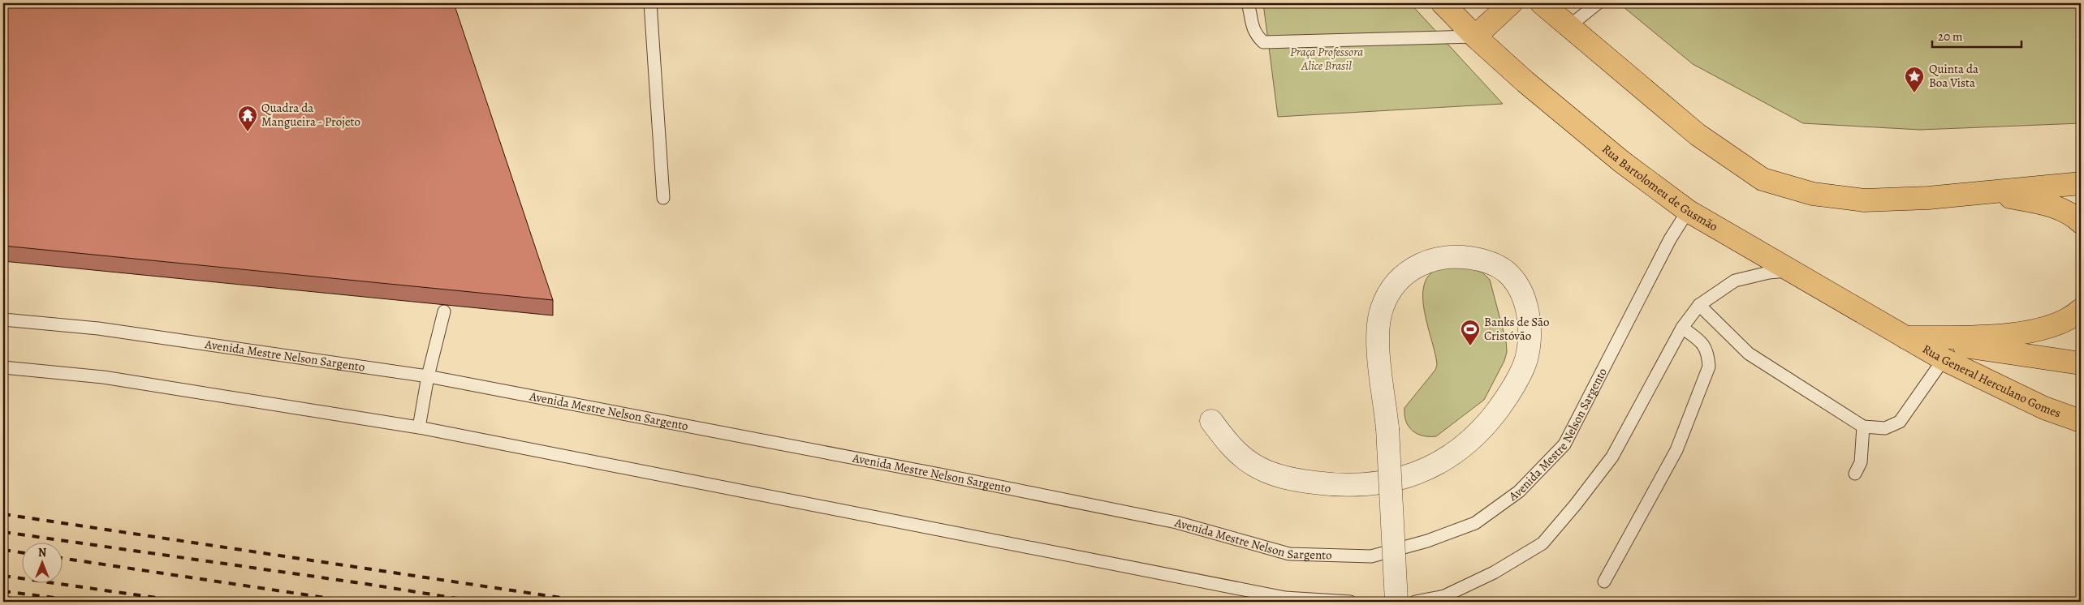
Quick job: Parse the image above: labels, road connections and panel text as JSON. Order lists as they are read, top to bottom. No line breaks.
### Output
{"streets":{"main road":["Rua Bartolomeu de Gusmão","Rua General Herculano Gomes"],"lane":["Avenida Mestre Nelson Sargento"]},"crossings":[["Rua Bartolomeu de Gusmão","Avenida Mestre Nelson Sargento"],["Rua Bartolomeu de Gusmão","Rua General Herculano Gomes"]],"parks":["Praça Professora Alice Brasil"],"places":{"place":["Quinta da Boa Vista"],"temple":["Quadra da Mangueira - Projeto"],"sports":["Banks de São Cristóvão"]},"scale_bar":"20 m","north":"top"}
